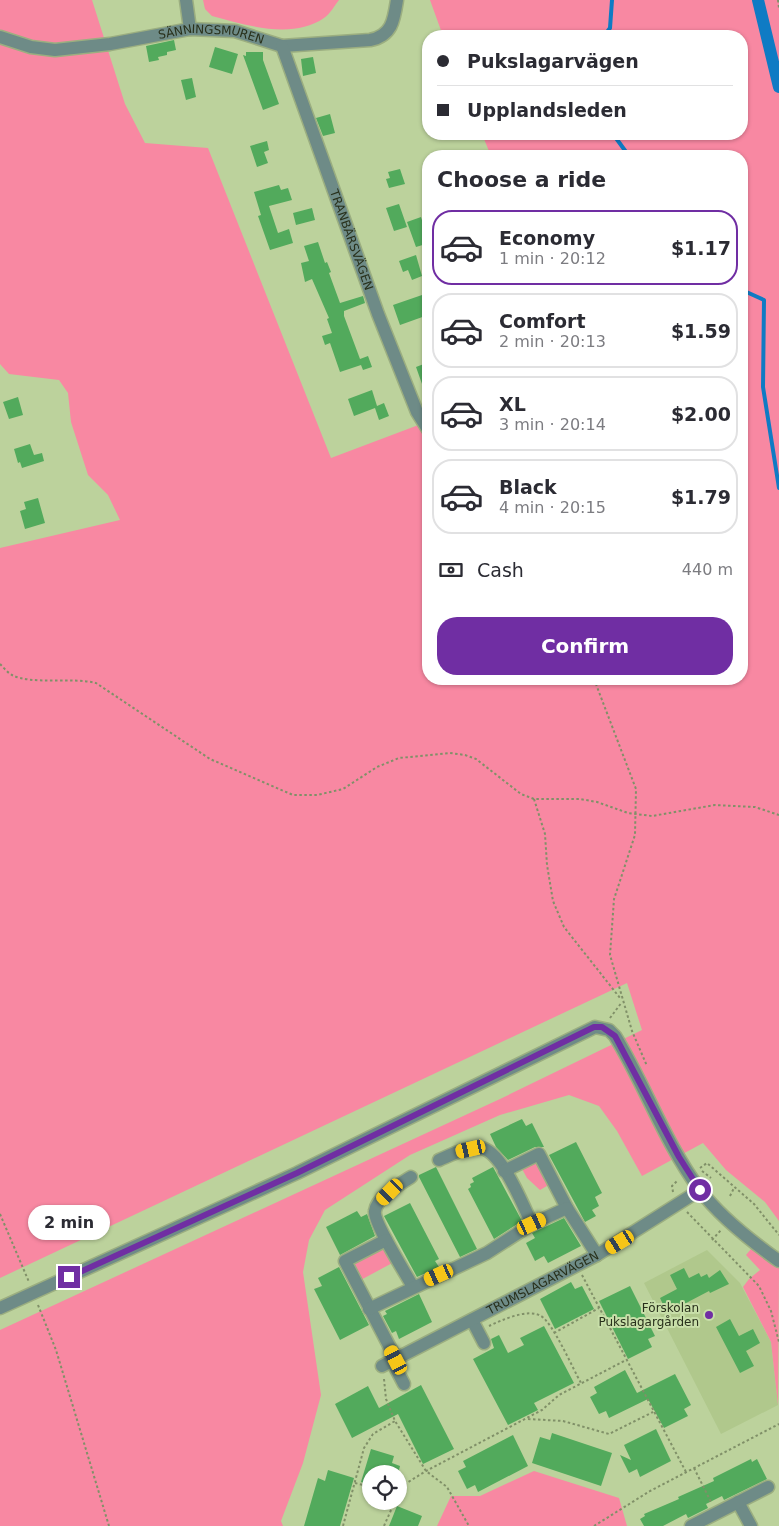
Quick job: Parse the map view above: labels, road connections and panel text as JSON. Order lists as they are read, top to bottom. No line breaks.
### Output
{"streets":{"street":["SÄNNINGSMUREN","TRANBÄRSVÄGEN","TRUMSLAGARVÄGEN"]},"crossings":[["SÄNNINGSMUREN","TRANBÄRSVÄGEN"]],"places":["Förskolan Pukslagargården"],"page":{"banner":["Pukslagarvägen","Upplandsleden"],"heading":"Choose a ride","list":[{"name":"Economy","note":"1 min · 20:12","value":"$1.17"},{"name":"Comfort","note":"2 min · 20:13","value":"$1.59"},{"name":"XL","note":"3 min · 20:14","value":"$2.00"},{"name":"Black","note":"4 min · 20:15","value":"$1.79"}],"pay":["Cash","440 m"],"buttons":"Confirm","bubble":"2 min"}}
